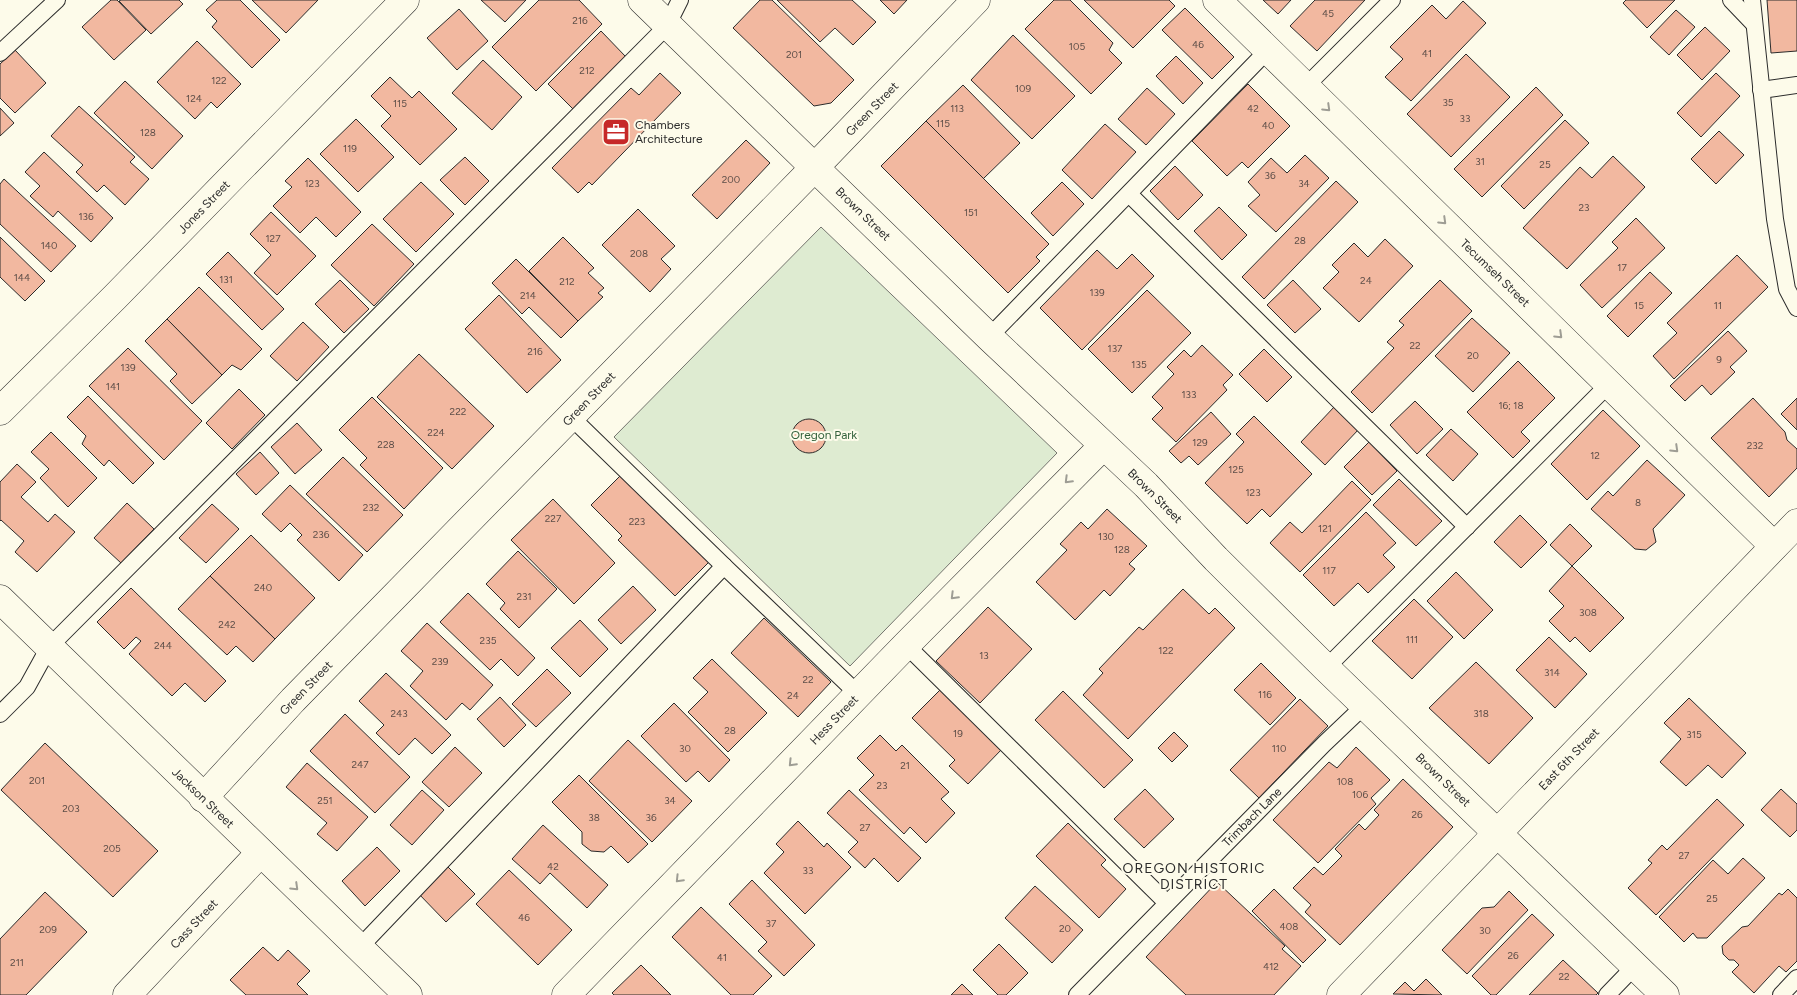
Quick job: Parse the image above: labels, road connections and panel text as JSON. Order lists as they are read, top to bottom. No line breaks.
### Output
{"streets":{"street":["Green Street","Jones Street","Brown Street","Tecumseh Street","Hess Street","East 6th Street","Jackson Street","Cass Street"],"lane":["Trimbach Lane"]},"crossings":[["Green Street","Brown Street"],["Green Street","Jackson Street"],["Brown Street","Hess Street"],["Brown Street","East 6th Street"],["Brown Street","Trimbach Lane"],["Tecumseh Street","East 6th Street"],["Jackson Street","Cass Street"]],"one_way":["Tecumseh Street","Hess Street"],"districts":["OREGON HISTORIC DISTRICT"],"parks":["Oregon Park"],"places":{"office":["Chambers Architecture"]},"house_numbers":["45","216","46","105","41","201","212","122","109","124","35","115","113","42","33","115","40","128","119","31","25","36","200","123","34","23","151","136","127","28","140","208","17","144","131","24","212","139","214","15","11","22","137","216","20","9","135","139","141","133","16; 18","222","224","129","228","232","12","125","123","8","232","227","223","121","236","130","128","117","240","231","308","242","111","235","244","122","13","239","314","22","116","24","243","318","28","19","315","30","110","247","21","201","108","23","106","251","34","203","26","38","36","27","205","27","42","33","25","46","37","408","20","209","30","26","41","211","412","22"]}
